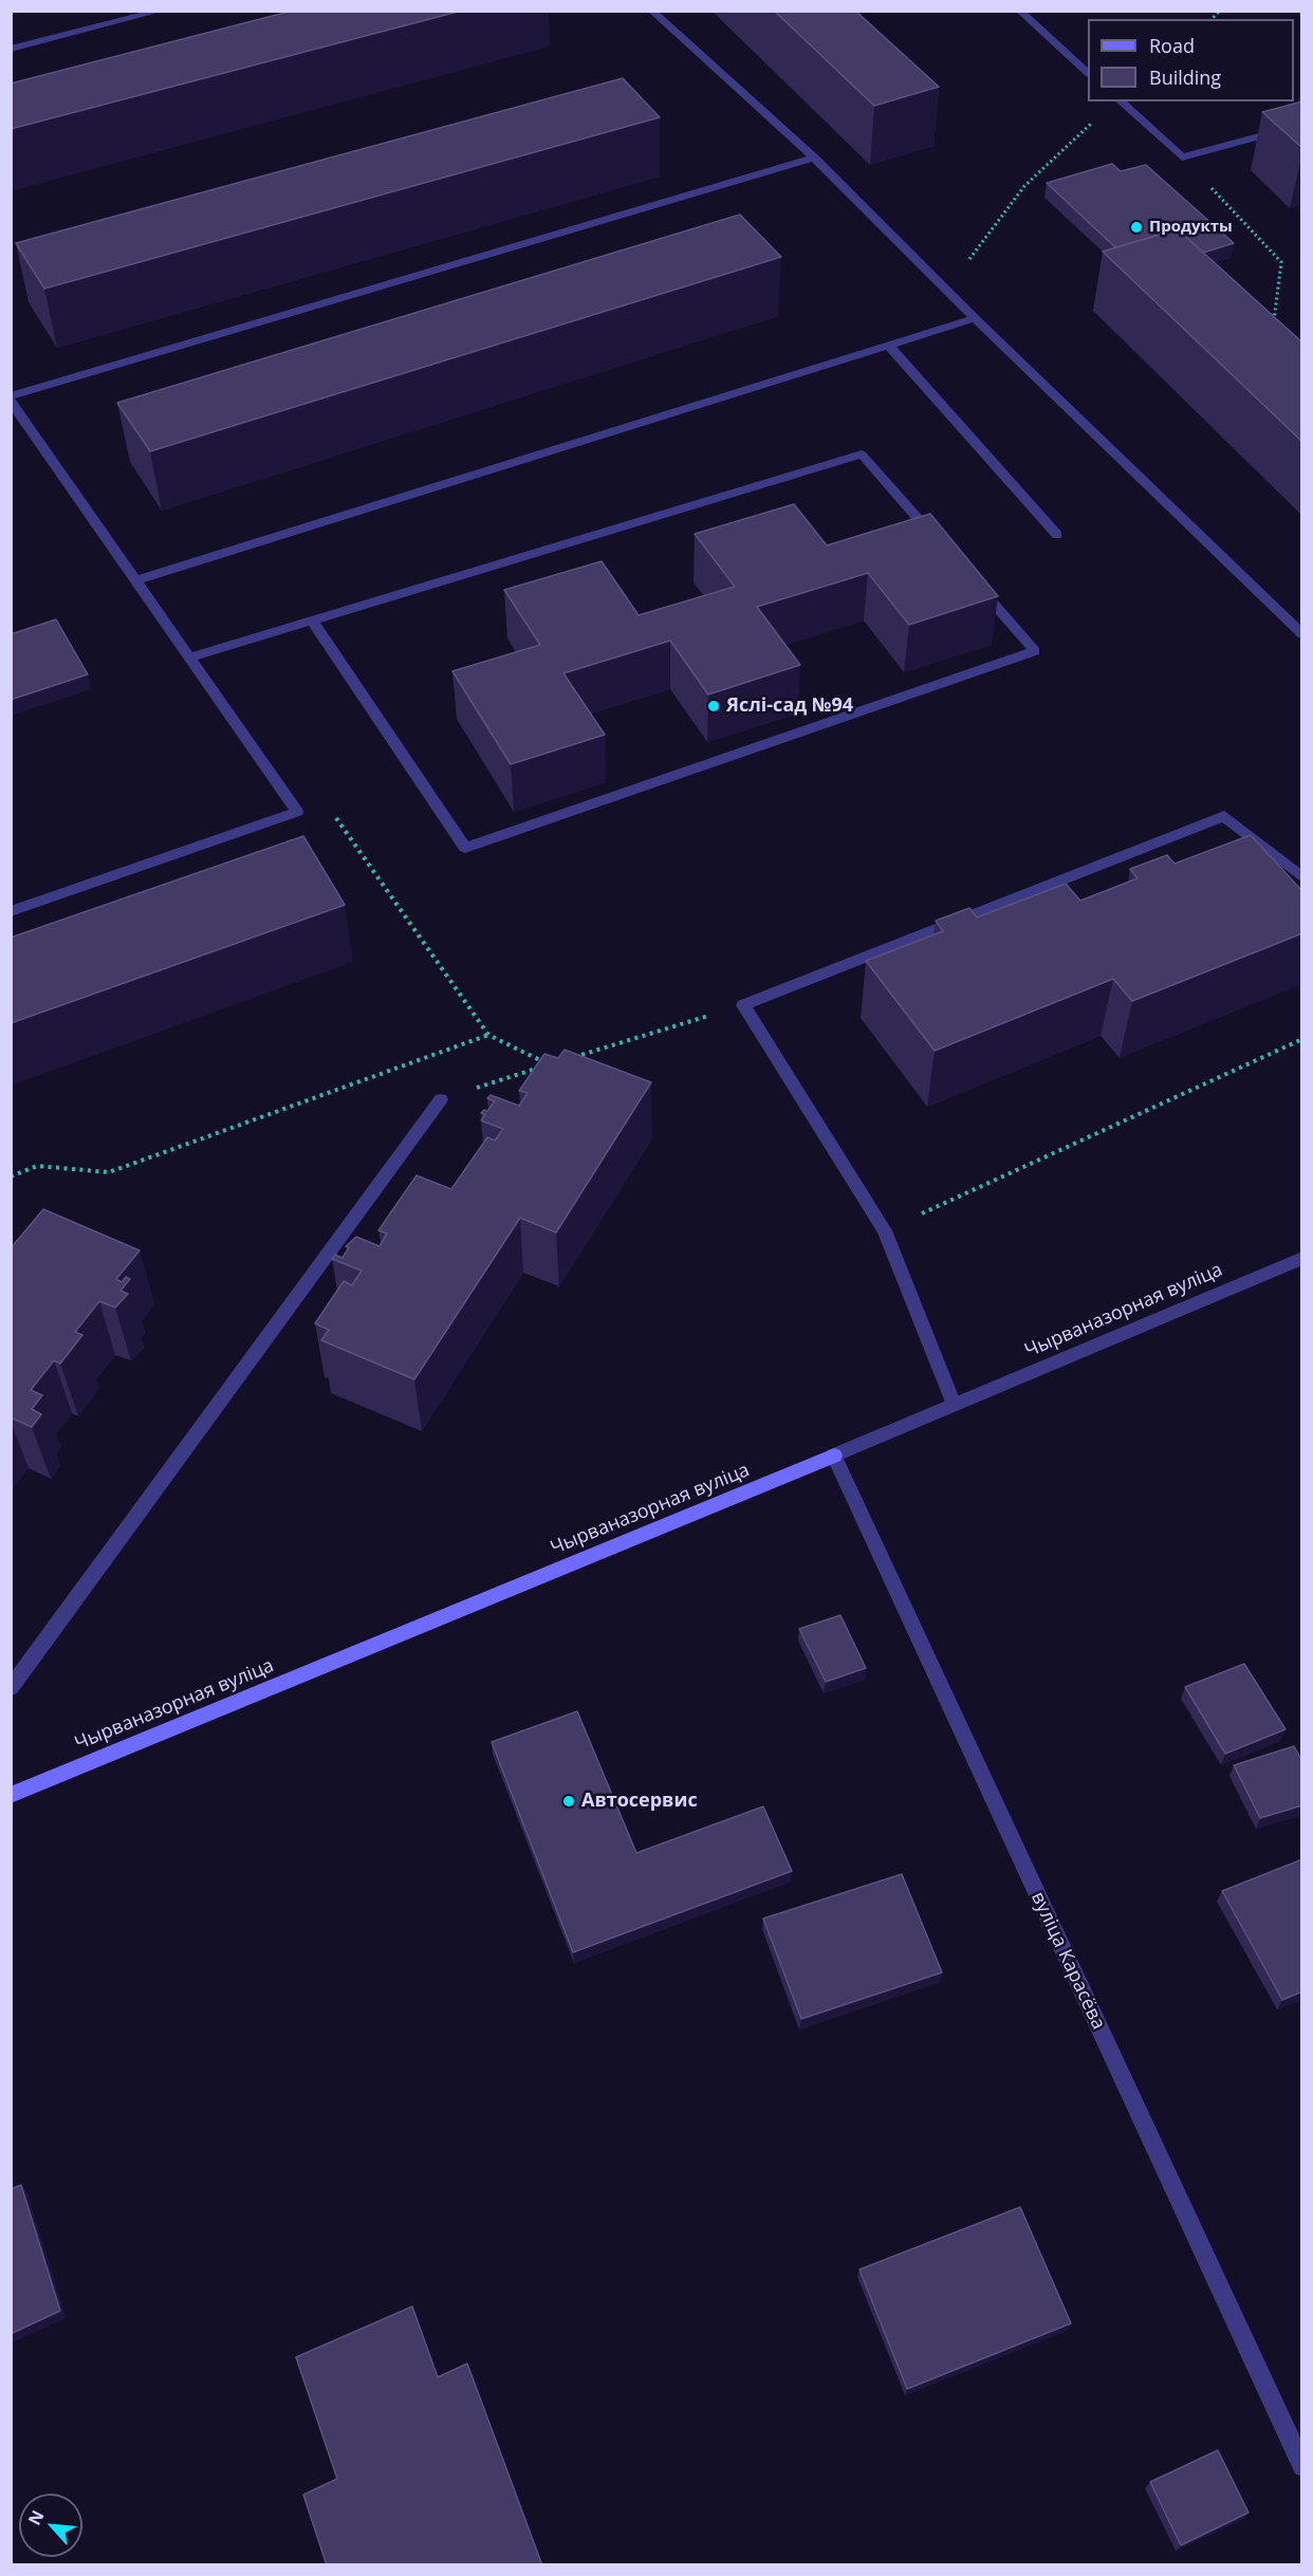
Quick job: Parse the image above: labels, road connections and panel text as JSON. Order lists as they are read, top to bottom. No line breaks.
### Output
{"streets":{"street":["Чырваназорная вуліца","вуліца Карасёва"]},"crossings":[["Чырваназорная вуліца","вуліца Карасёва"]],"places":["Продукты","Яслі-сад №94","Автосервис"],"legend":["Road","Building"],"north":"top left"}
